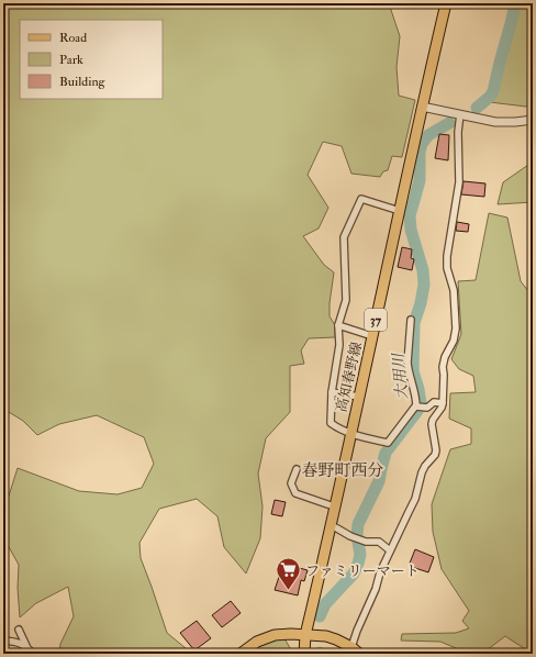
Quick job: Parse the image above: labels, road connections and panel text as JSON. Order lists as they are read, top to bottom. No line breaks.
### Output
{"streets":{"main road":["37","高知春野線"]},"districts":["春野町西分"],"water":["大用川"],"places":{"supermarket":["ファミリーマート"]},"legend":["Road","Park","Building"]}
